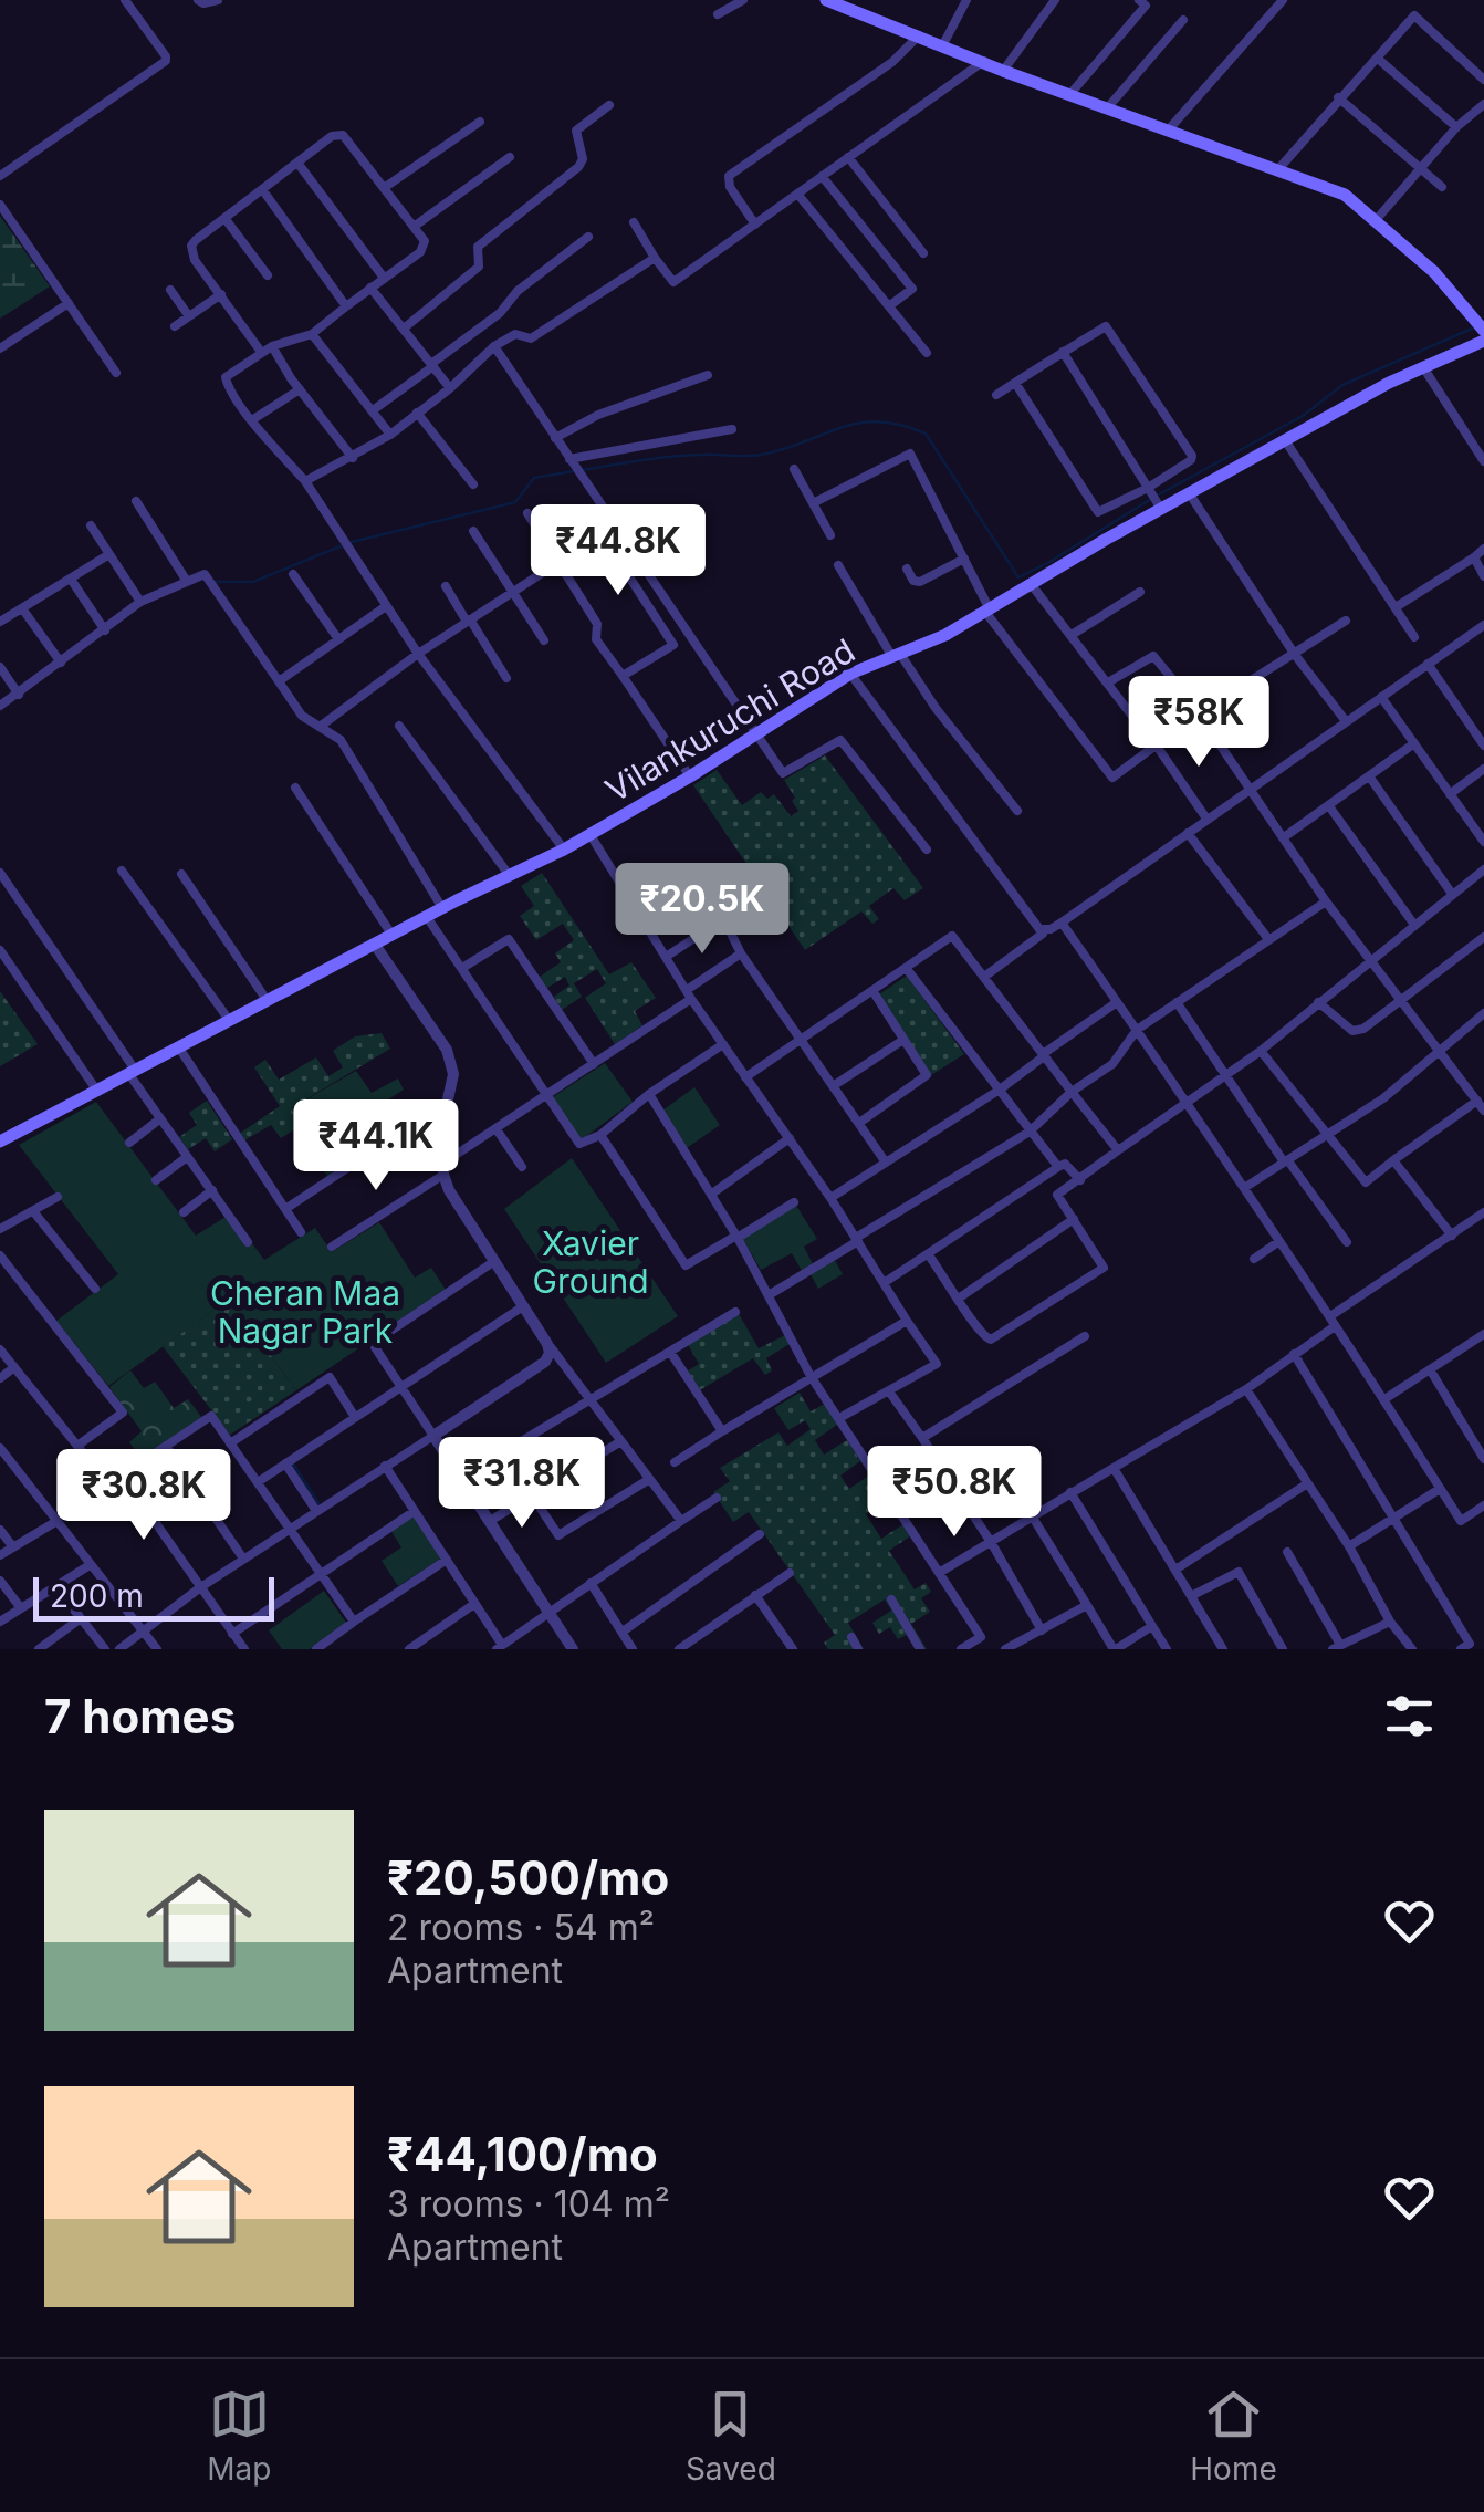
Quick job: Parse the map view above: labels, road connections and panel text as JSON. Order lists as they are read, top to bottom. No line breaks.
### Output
{"streets":{"main road":["Vilankuruchi Road"]},"parks":["Xavier Ground","Cheran Maa Nagar Park"],"scale_bar":"200 m","page":{"price":["₹44.8K","₹58K","₹20.5K","₹44.1K","₹31.8K","₹50.8K","₹30.8K"],"scale":"200 m","heading":"7 homes","list":[{"name":"₹20,500/mo","note":"2 rooms · 54 m² · Apartment"},{"name":"₹44,100/mo","note":"3 rooms · 104 m² · Apartment"}],"tabs":["Map","Saved","Home"]}}
